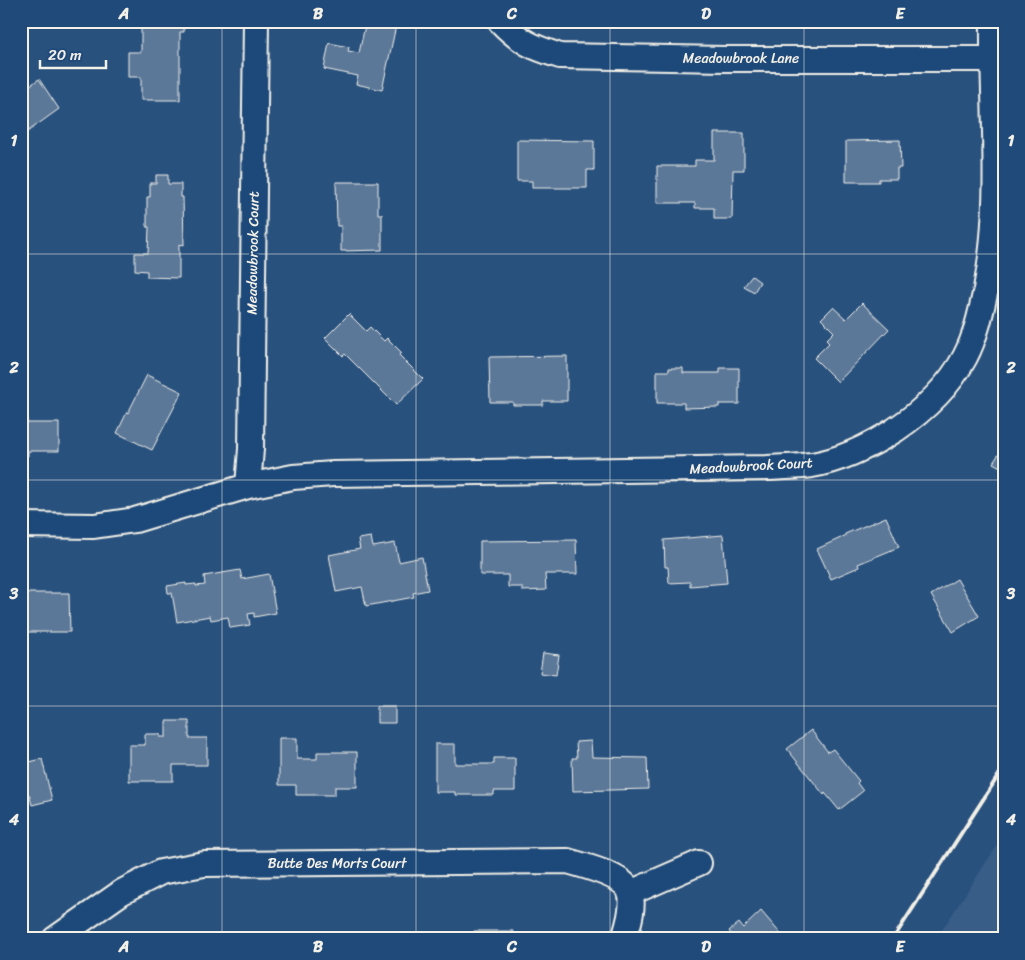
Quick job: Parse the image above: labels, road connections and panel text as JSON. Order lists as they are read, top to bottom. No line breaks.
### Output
{"streets":{"street":["Meadowbrook Lane","Meadowbrook Court","Butte Des Morts Court"]},"crossings":[["Meadowbrook Lane","Meadowbrook Court"]],"scale_bar":"20 m","grid":{"columns":["A","B","C","D","E"],"rows":["1","2","3","4"]}}
